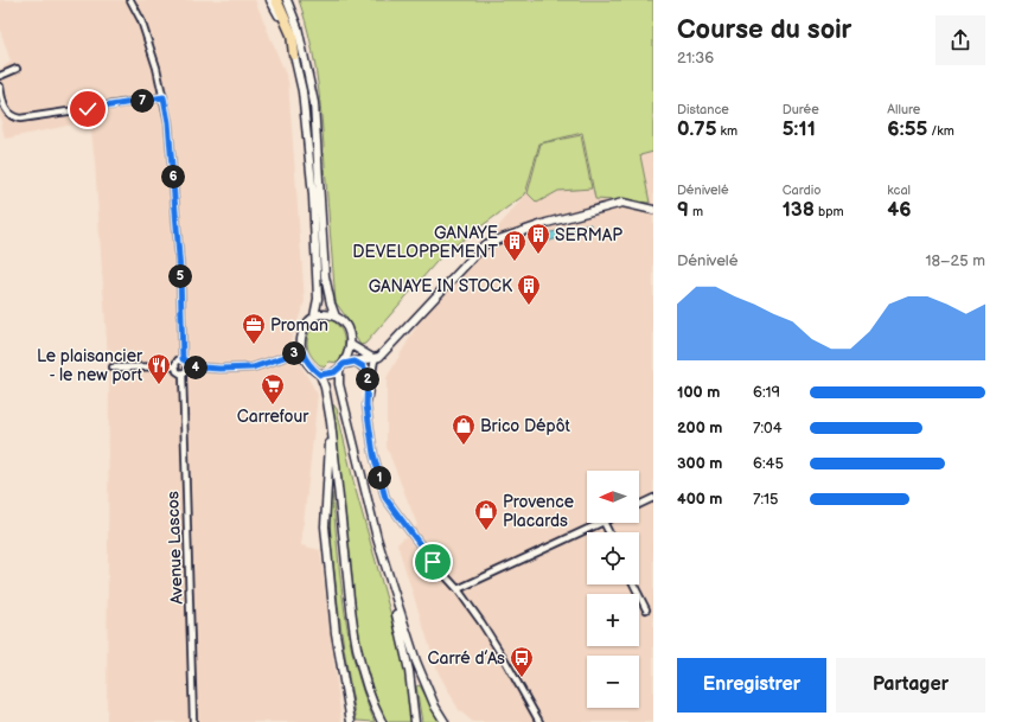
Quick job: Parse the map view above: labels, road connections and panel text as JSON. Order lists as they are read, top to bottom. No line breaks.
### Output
{"streets":{"street":["Avenue Lascos"]},"places":{"building":["SERMAP","GANAYE DEVELOPPEMENT","GANAYE IN STOCK"],"office":["Proman"],"restaurant":["Le plaisancier - le new port"],"supermarket":["Carrefour"],"shop":["Brico Dépôt","Provence Placards"],"bus stop":["Carré d’As"]},"north":"left","page":{"heading":["Course du soir","21:36"],"stats":[["Distance","0.75 km"],["Durée","5:11"],["Allure","6:55 /km"],["Dénivelé","9 m"],["Cardio","138 bpm"],["kcal","46"]],"pins":["7","6","5","3","4","2","1"],"chart":["Dénivelé","18–25 m"],"list":[{"name":"100 m","note":"6:19"},{"name":"200 m","note":"7:04"},{"name":"300 m","note":"6:45"},{"name":"400 m","note":"7:15"}],"map_buttons":["+","−"],"buttons":["Enregistrer","Partager"]}}
